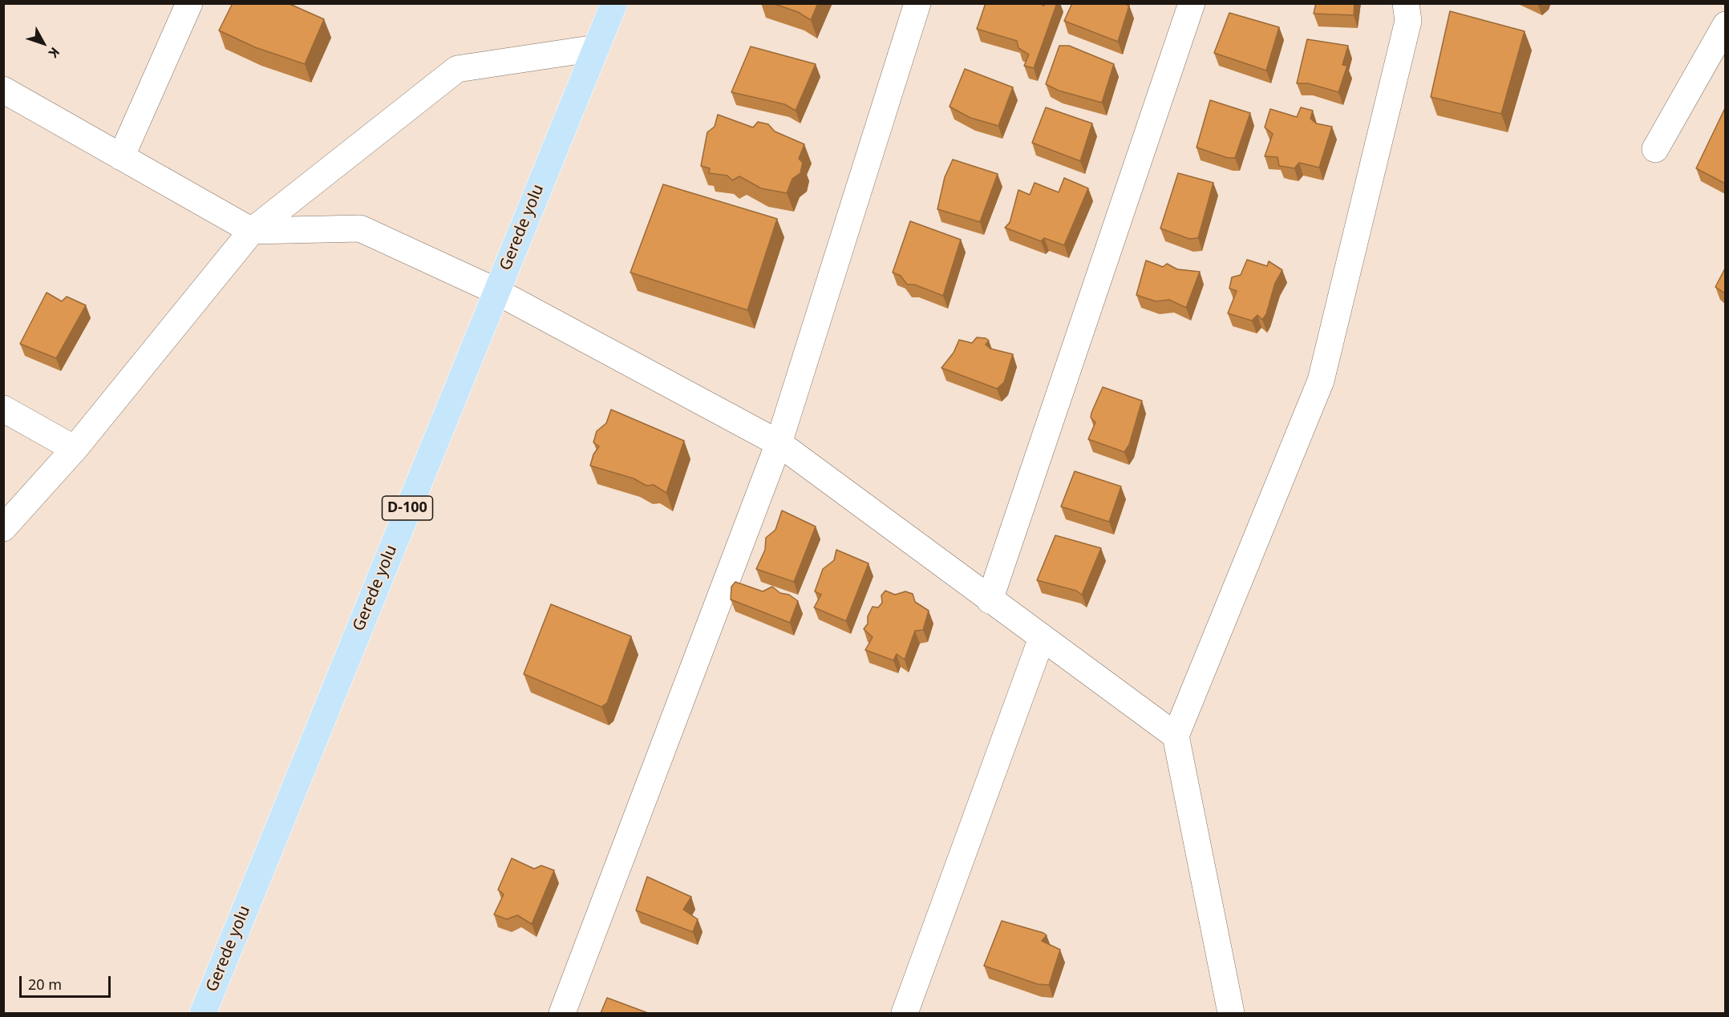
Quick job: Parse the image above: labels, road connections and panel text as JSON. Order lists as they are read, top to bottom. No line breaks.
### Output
{"streets":{"main road":["Gerede yolu","D-100"]},"scale_bar":"20 m","north":"bottom right"}
